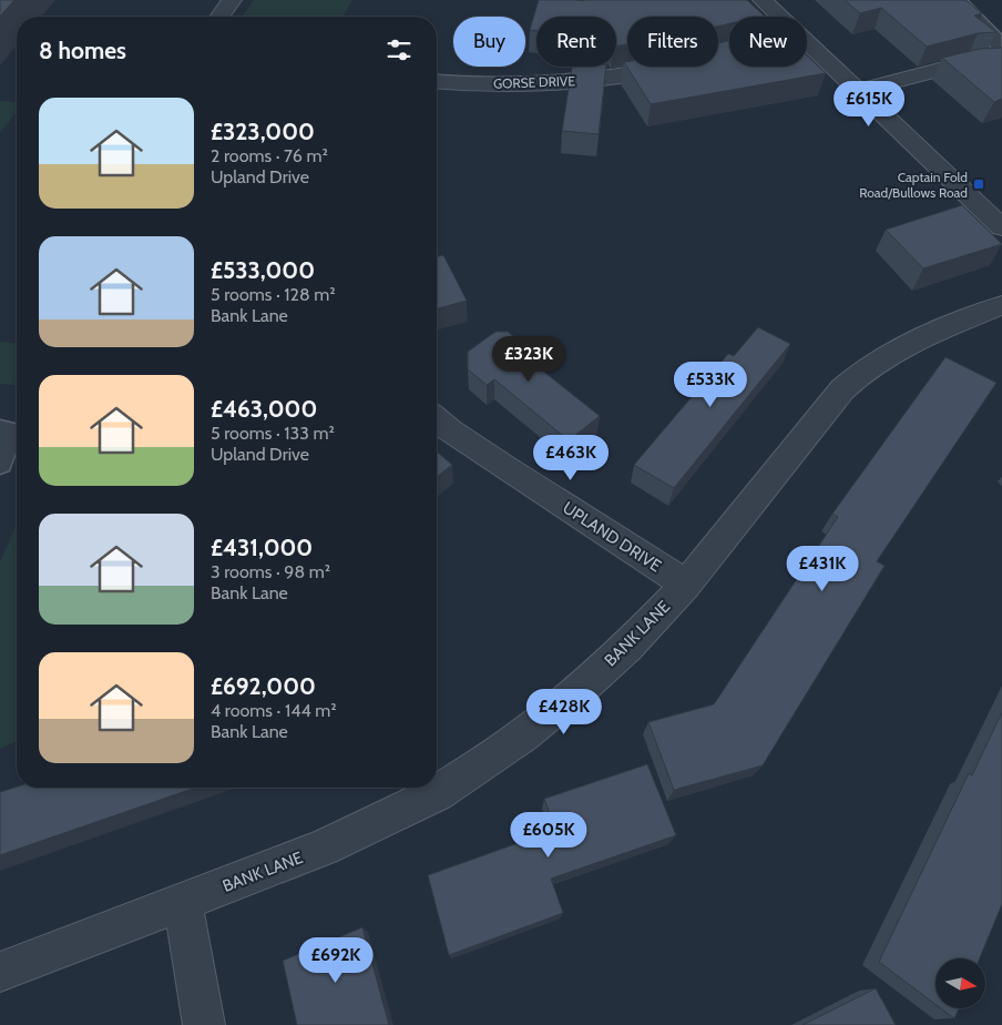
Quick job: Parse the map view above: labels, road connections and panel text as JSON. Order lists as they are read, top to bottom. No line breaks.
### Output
{"streets":{"street":["GORSE DRIVE","UPLAND DRIVE","BANK LANE"]},"crossings":[["UPLAND DRIVE","BANK LANE"]],"places":{"transit":["Captain Fold Road/Bullows Road"]},"north":"right","page":{"chip":["Buy","Rent","Filters","New"],"heading":"8 homes","price":["£615K","£323K","£533K","£463K","£431K","£428K","£605K","£692K"],"list":[{"name":"£323,000","note":"2 rooms · 76 m² · Upland Drive"},{"name":"£533,000","note":"5 rooms · 128 m² · Bank Lane"},{"name":"£463,000","note":"5 rooms · 133 m² · Upland Drive"},{"name":"£431,000","note":"3 rooms · 98 m² · Bank Lane"},{"name":"£692,000","note":"4 rooms · 144 m² · Bank Lane"}]}}
